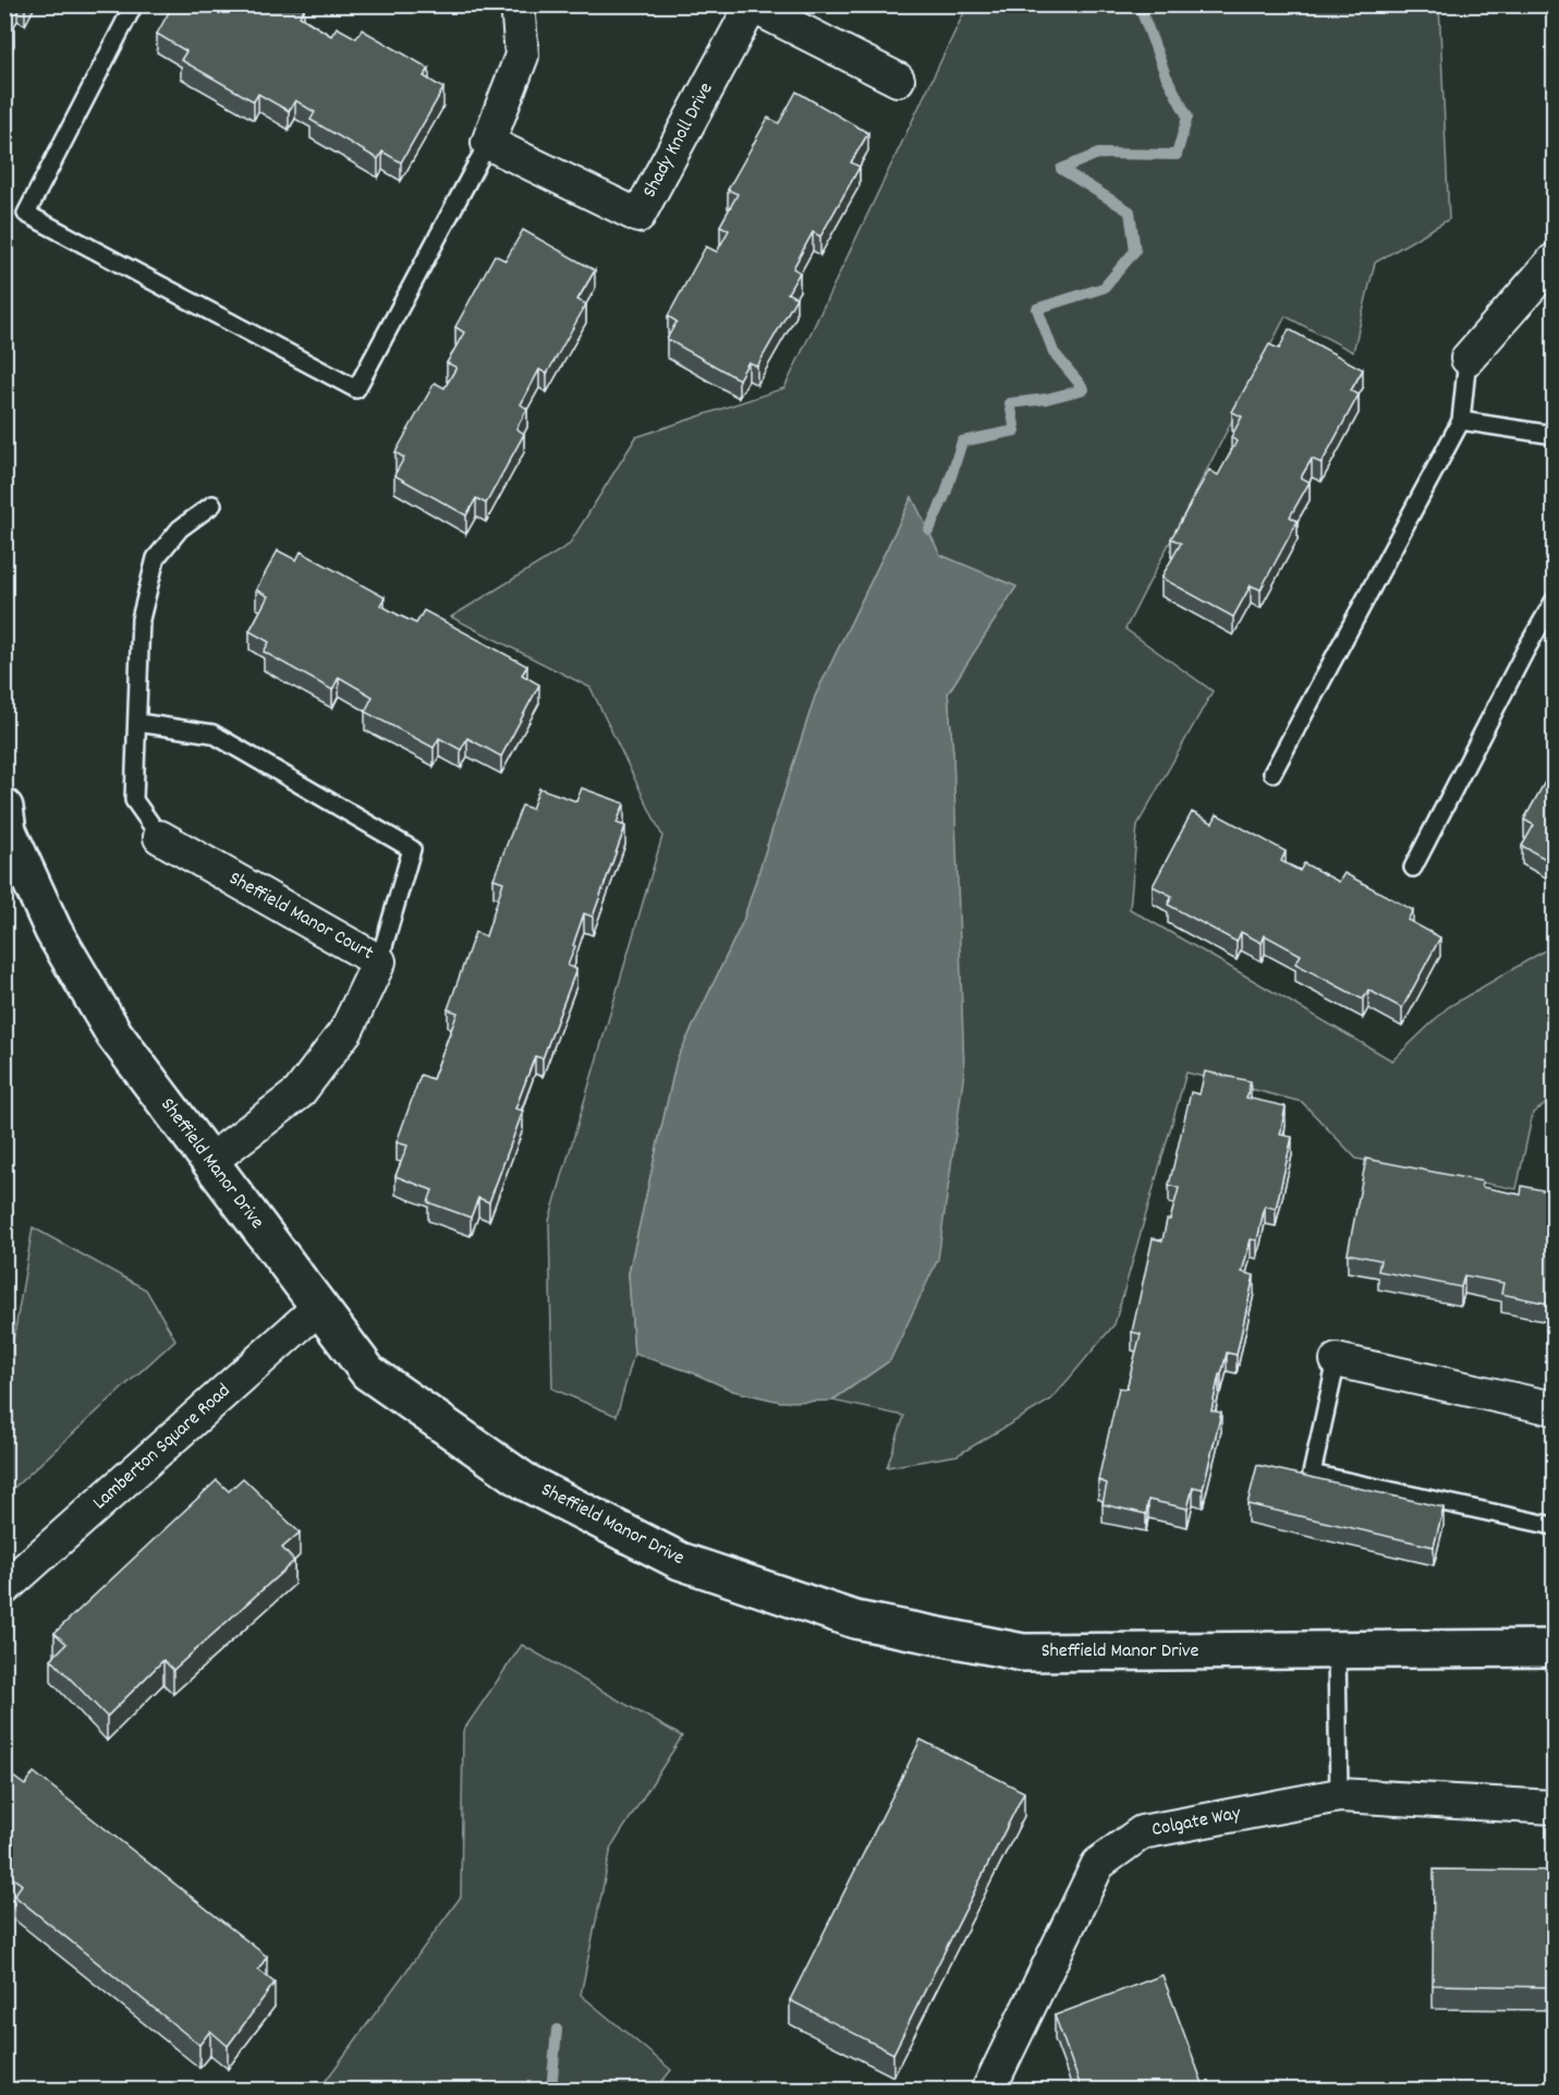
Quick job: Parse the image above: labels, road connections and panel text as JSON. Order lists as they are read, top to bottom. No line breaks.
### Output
{"streets":{"street":["Shady Knoll Drive","Sheffield Manor Court","Sheffield Manor Drive","Lamberton Square Road","Colgate Way"]},"crossings":[["Sheffield Manor Court","Sheffield Manor Drive"],["Sheffield Manor Drive","Lamberton Square Road"]]}
